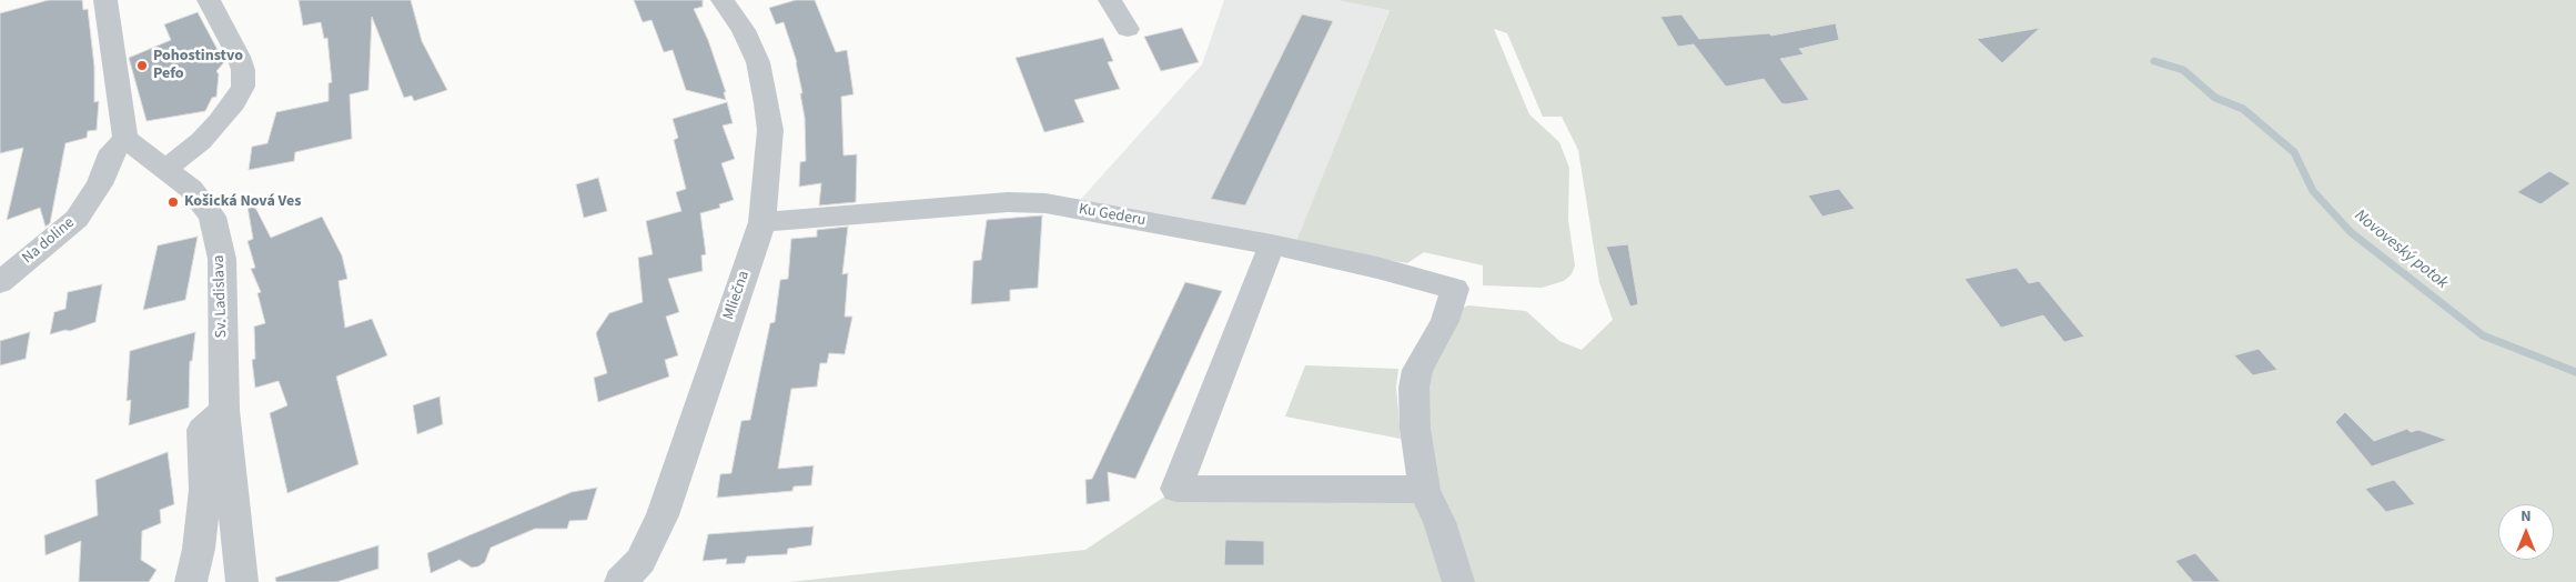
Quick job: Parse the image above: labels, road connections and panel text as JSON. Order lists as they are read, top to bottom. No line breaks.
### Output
{"streets":{"street":["Ku Gederu","Na doline","Mliečna","Sv. Ladislava"]},"crossings":[["Ku Gederu","Mliečna"],["Na doline","Sv. Ladislava"]],"water":["Novoveský potok"],"places":["Pohostinstvo Pefo","Košická Nová Ves"],"north":"top"}
